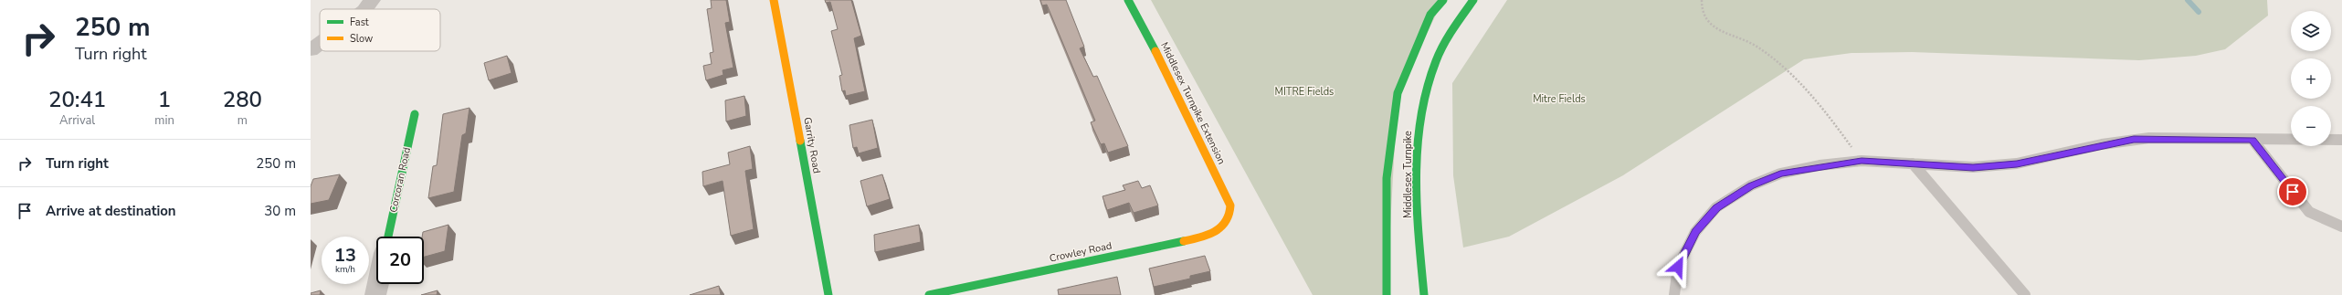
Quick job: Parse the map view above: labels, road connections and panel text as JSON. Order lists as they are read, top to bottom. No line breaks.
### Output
{"streets":{"street":["Middlesex Turnpike Extension","Garrity Road","Middlesex Turnpike","Corcoran Road","Crowley Road"]},"crossings":[["Middlesex Turnpike Extension","Crowley Road"]],"parks":["MITRE Fields","Mitre Fields"],"legend":["Fast","Slow"],"page":{"turn":["250 m","Turn right"],"map_buttons":["+","−"],"eta":["20:41","Arrival","1","min","280","m"],"list":[{"name":"Turn right","value":"250 m"},{"name":"Arrive at destination","value":"30 m"}],"speed":"13 km/h","limit":"20"}}
